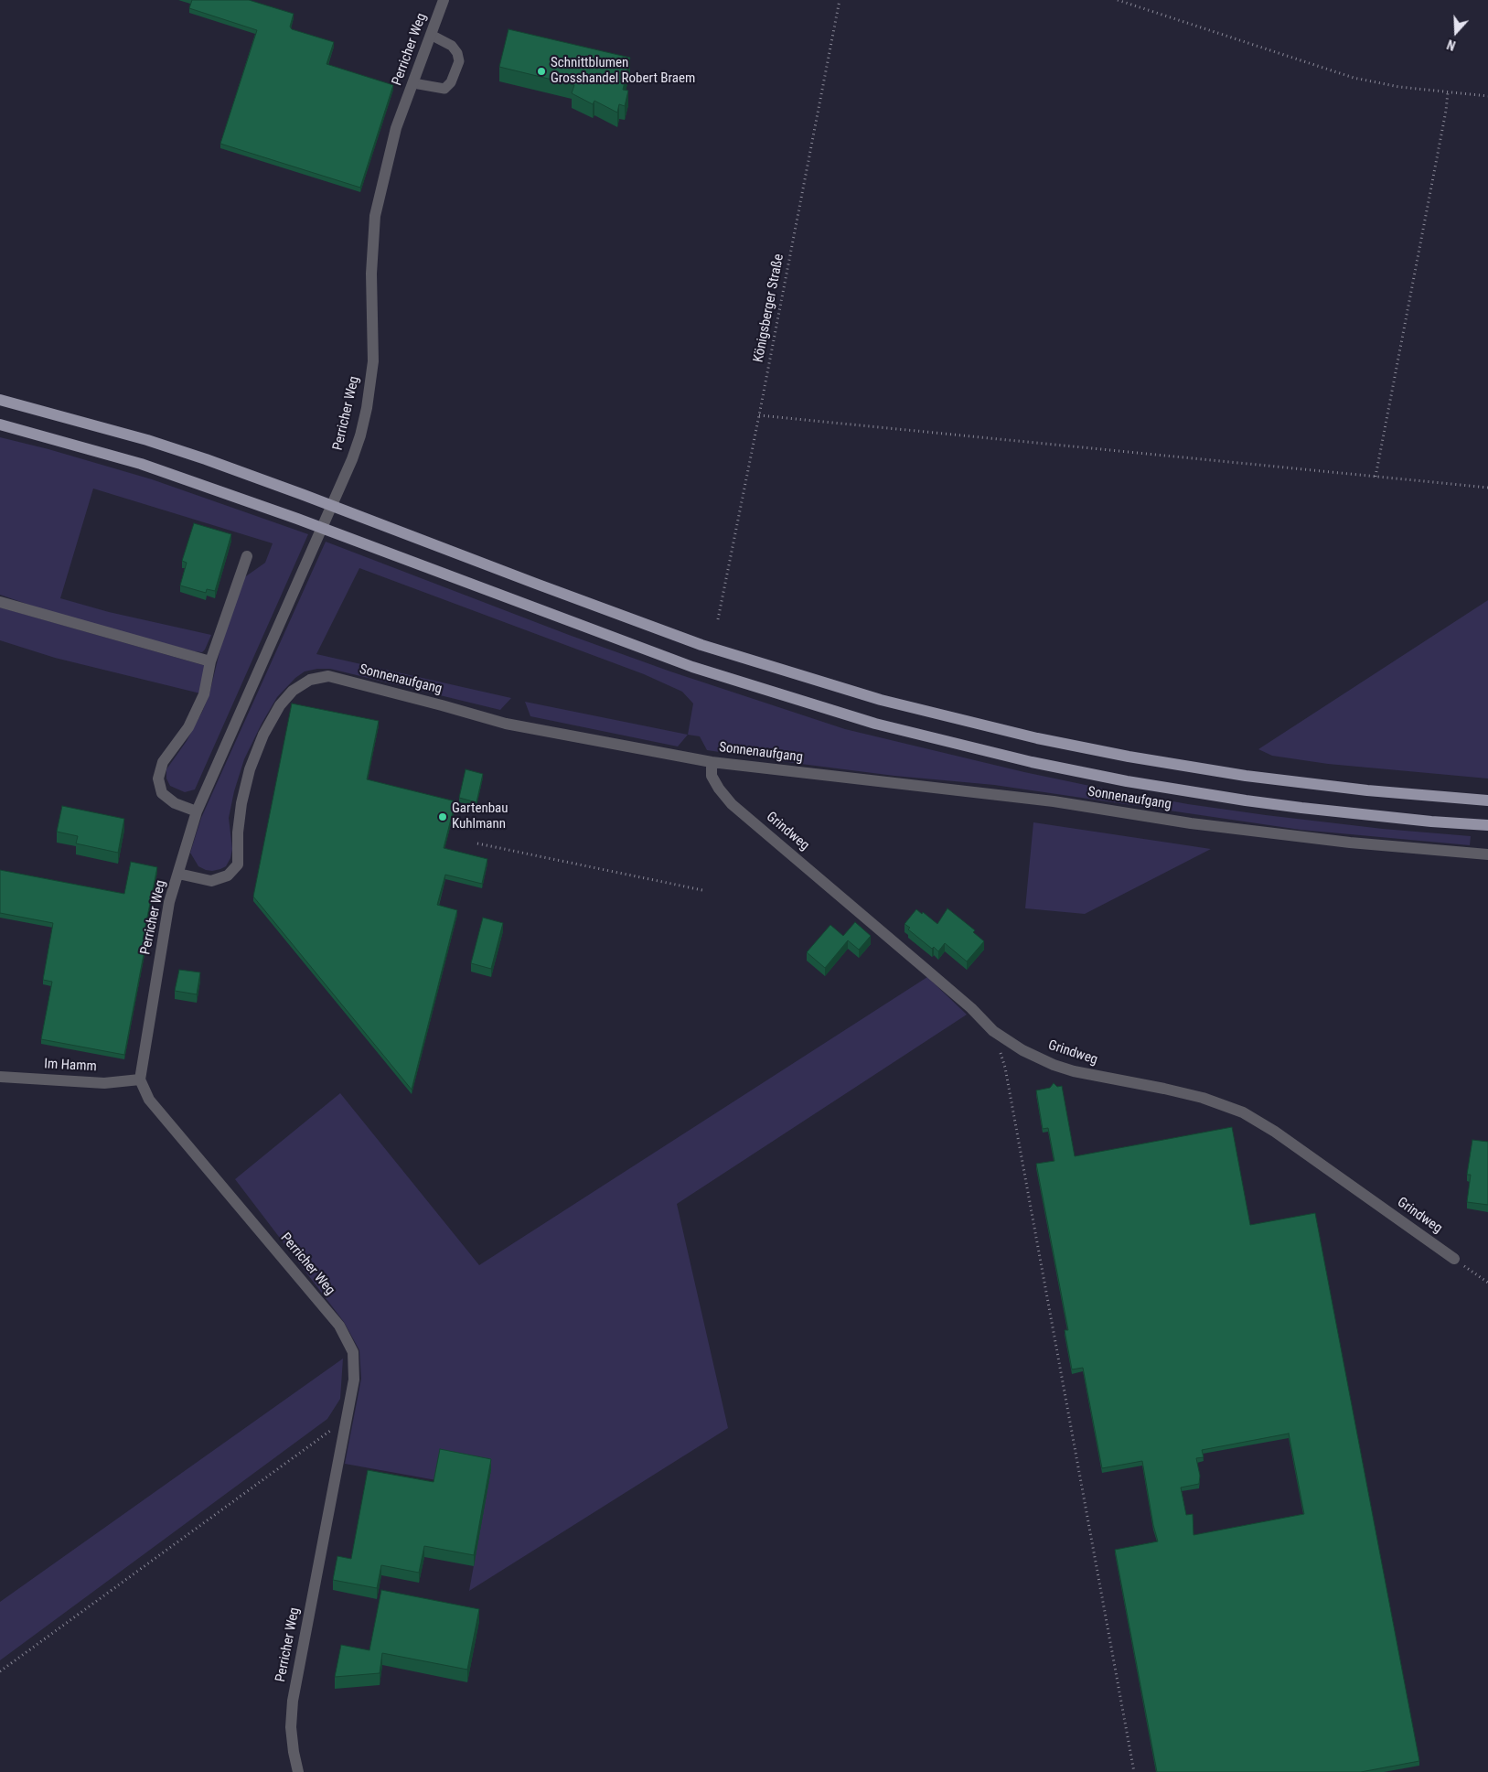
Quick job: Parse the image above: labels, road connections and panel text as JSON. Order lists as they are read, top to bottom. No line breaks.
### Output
{"streets":{"street":["Perricher Weg","Sonnenaufgang","Grindweg","Im Hamm"],"path":["Königsberger Straße"]},"crossings":[["Perricher Weg","Sonnenaufgang"],["Perricher Weg","Im Hamm"],["Sonnenaufgang","Grindweg"]],"places":["Schnittblumen Grosshandel Robert Braem","Gartenbau Kuhlmann"],"north":"bottom"}
